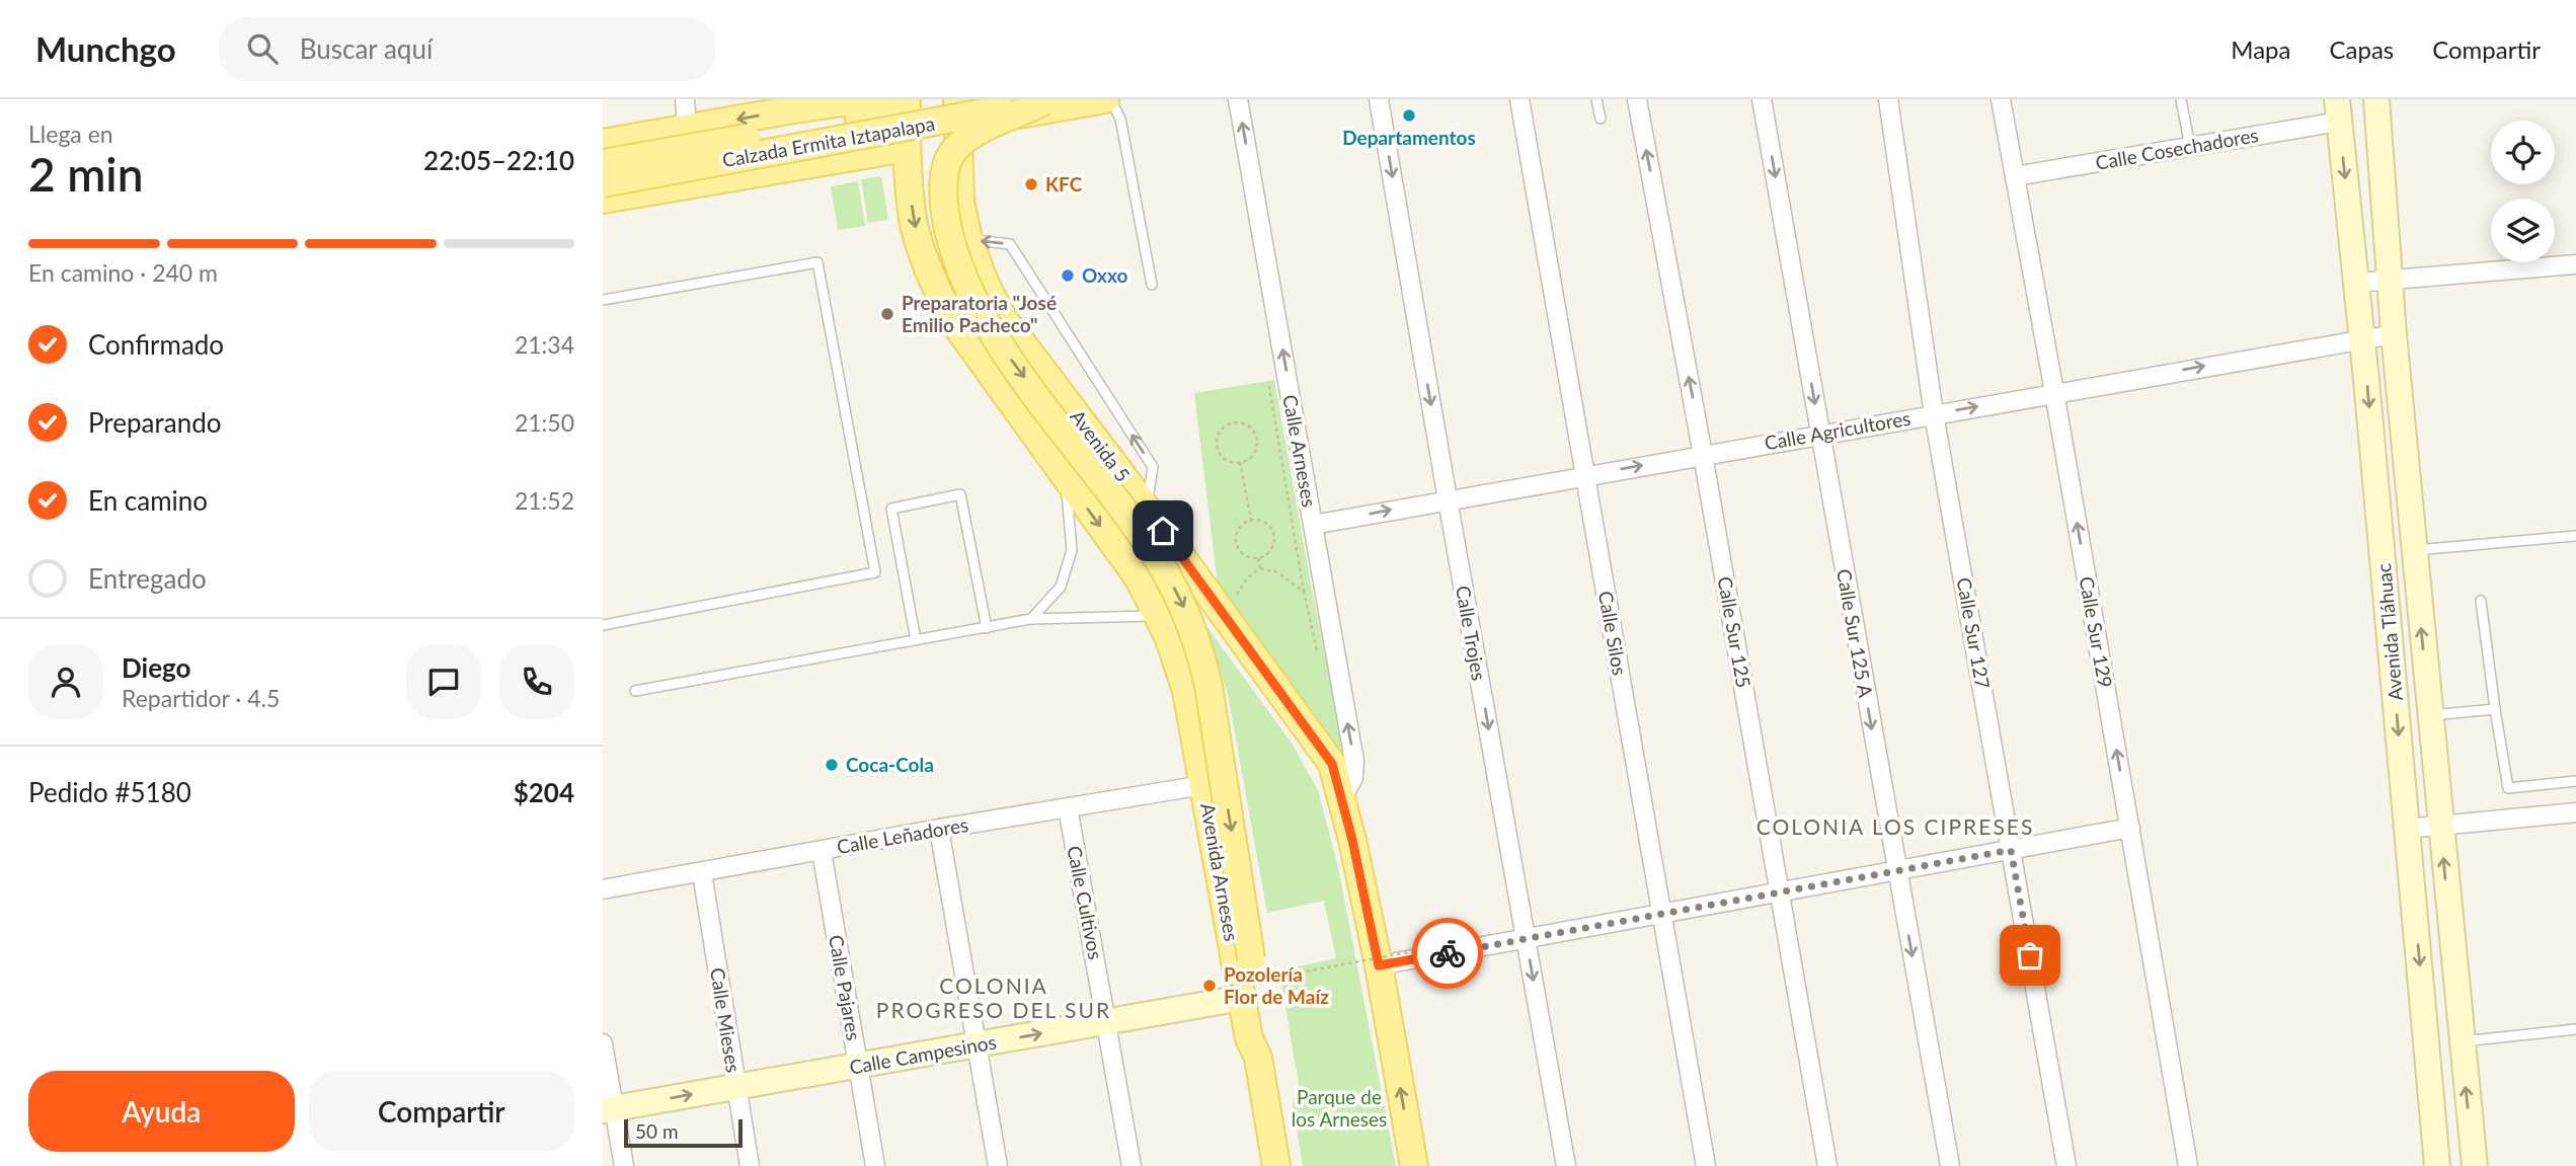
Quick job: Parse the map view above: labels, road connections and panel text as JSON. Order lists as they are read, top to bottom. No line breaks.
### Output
{"streets":{"main road":["Calzada Ermita Iztapalapa","Avenida 5","Avenida Tláhuac","Avenida Arneses","Calle Campesinos"],"street":["Calle Cosechadores","Calle Agricultores","Calle Arneses","Calle Sur 125","Calle Sur 129","Calle Trojes","Calle Silos","Calle Sur 125 A","Calle Sur 127","Calle Leñadores","Calle Cultivos","Calle Pajares","Calle Mieses"]},"crossings":[["Calzada Ermita Iztapalapa","Avenida 5"],["Calle Cosechadores","Calle Sur 129"],["Calle Cosechadores","Avenida Tláhuac"],["Calle Agricultores","Calle Arneses"],["Calle Agricultores","Calle Sur 125"],["Calle Agricultores","Calle Sur 129"],["Calle Agricultores","Avenida Tláhuac"],["Calle Agricultores","Calle Trojes"],["Calle Agricultores","Calle Silos"],["Calle Agricultores","Calle Sur 125 A"],["Calle Agricultores","Calle Sur 127"],["Avenida 5","Calle Arneses"],["Calle Leñadores","Avenida Arneses"],["Calle Leñadores","Calle Cultivos"],["Calle Leñadores","Calle Pajares"],["Calle Leñadores","Calle Mieses"],["Avenida Arneses","Calle Campesinos"],["Calle Cultivos","Calle Campesinos"],["Calle Pajares","Calle Campesinos"],["Calle Mieses","Calle Campesinos"]],"one_way":["Calle Agricultores","Calle Arneses","Calle Sur 129","Calle Trojes","Calle Sur 125 A","Calle Campesinos"],"districts":["COLONIA LOS CIPRESES","COLONIA PROGRESO DEL SUR"],"parks":["Parque de los Arneses"],"places":["Departamentos","KFC","Oxxo","Preparatoria \"José Emilio Pacheco\"","Coca-Cola","Pozolería Flor de Maíz"],"scale_bar":"50 m","page":{"header":"Munchgo","search":"Buscar aquí","nav":["Mapa","Capas","Compartir"],"heading":["2 min","Llega en","22:05–22:10"],"panel":["Diego","Repartidor · 4.5","Pedido #5180","$204"],"bar":"En camino · 240 m","list":[["Confirmado","21:34"],["Preparando","21:50"],["En camino","21:52"],"Entregado"],"buttons":["Ayuda","Compartir"],"scale":"50 m"}}
